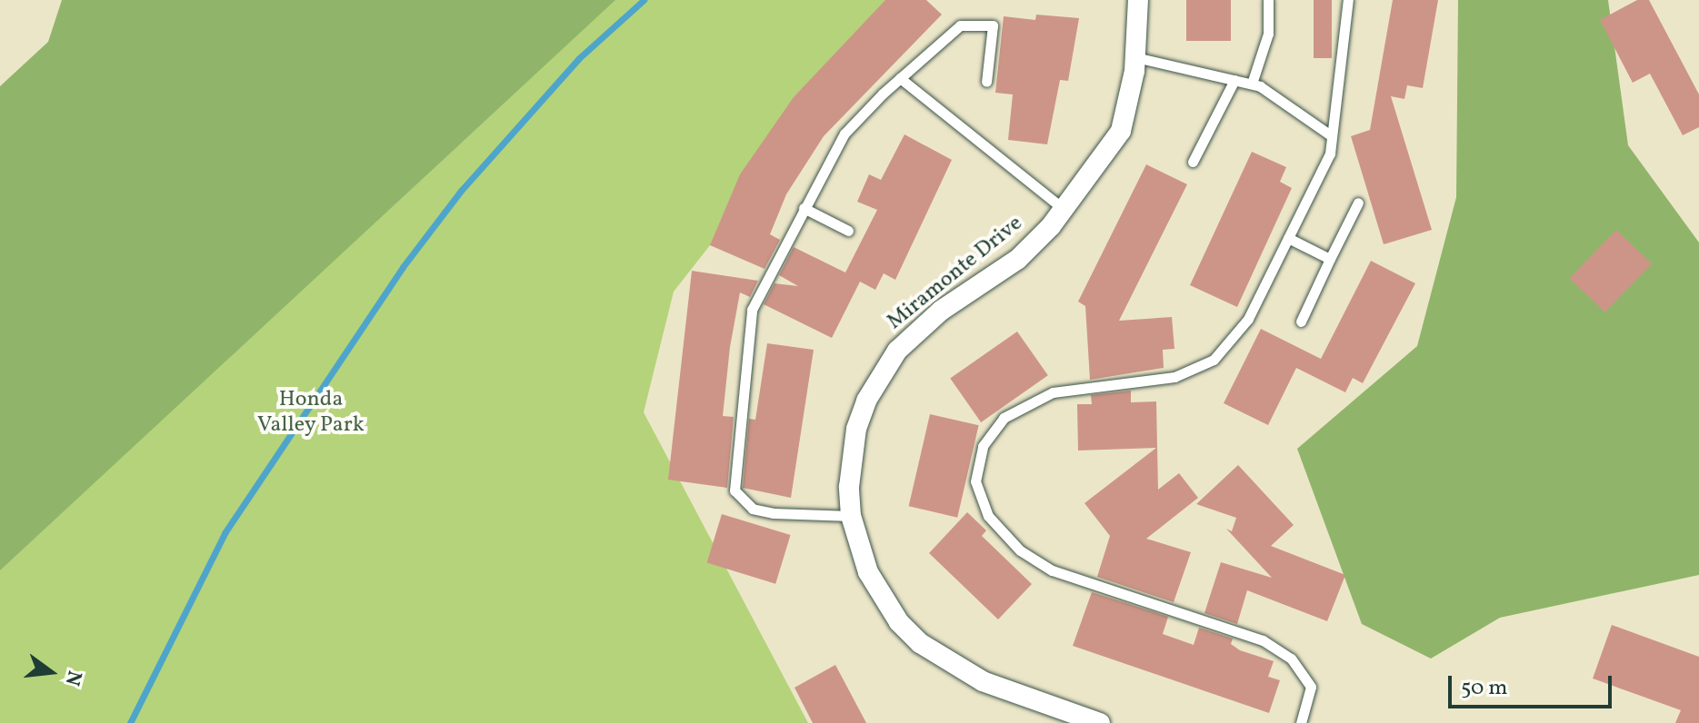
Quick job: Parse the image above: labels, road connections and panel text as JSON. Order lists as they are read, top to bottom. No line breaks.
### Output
{"streets":{"street":["Miramonte Drive"]},"parks":["Honda Valley Park"],"scale_bar":"50 m","north":"right"}
